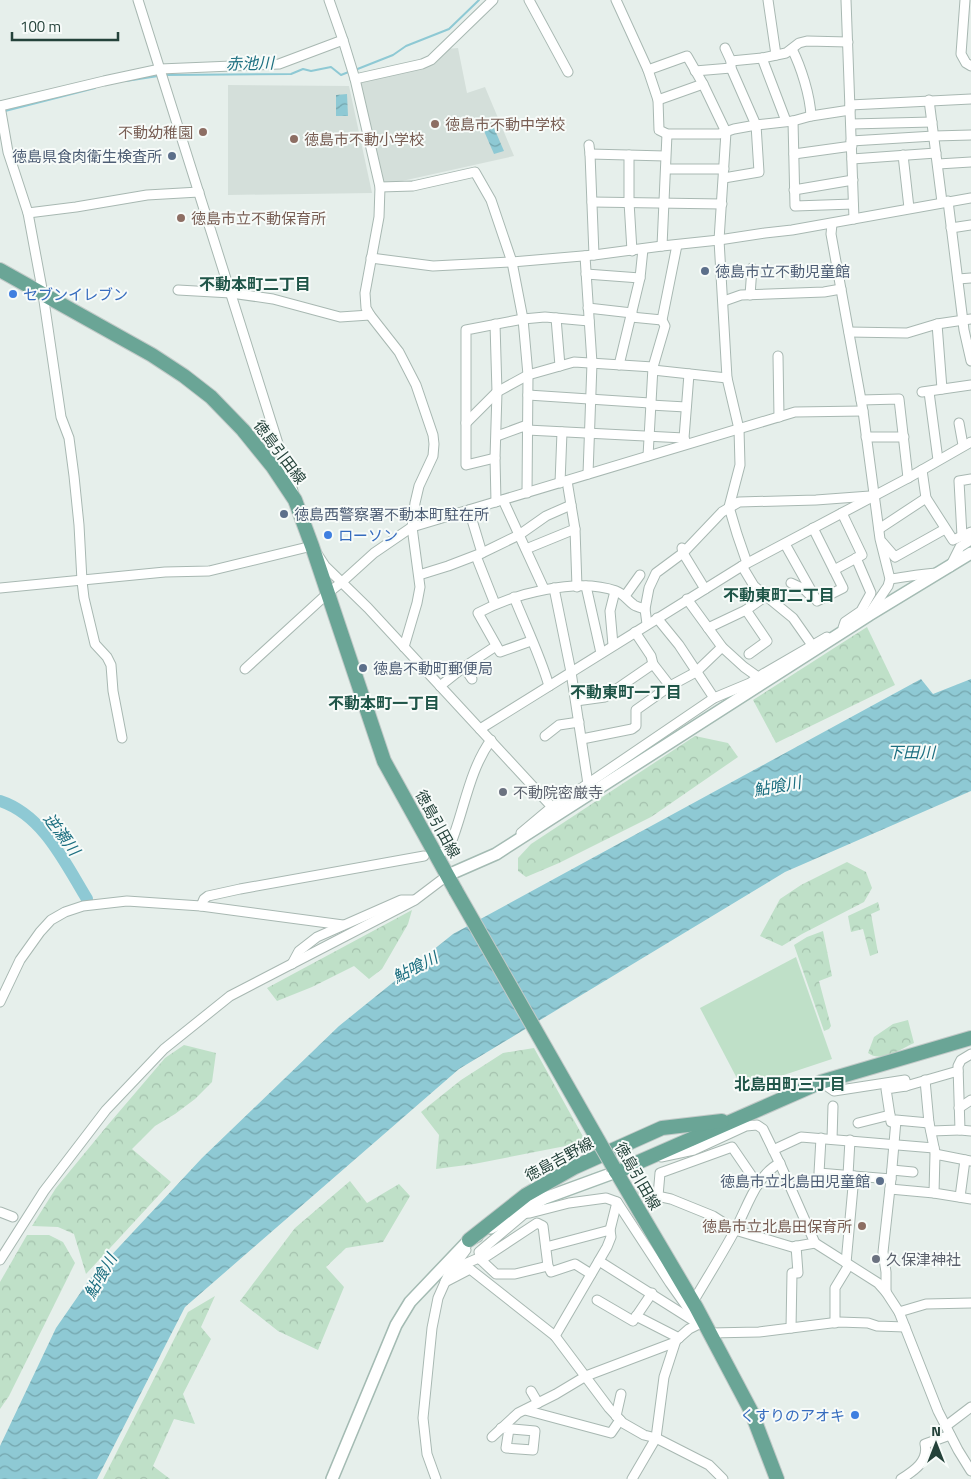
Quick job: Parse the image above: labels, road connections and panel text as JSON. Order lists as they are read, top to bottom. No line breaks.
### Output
{"streets":{"main road":["徳島引田線","徳島吉野線"]},"crossings":[["徳島引田線","徳島吉野線"]],"districts":["不動本町二丁目","不動東町二丁目","不動東町一丁目","不動本町一丁目","北島田町三丁目"],"water":["赤池川","下田川","鮎喰川","逆瀬川"],"places":["徳島市不動中学校","不動幼稚園","徳島市不動小学校","徳島県食肉衛生検査所","徳島市立不動保育所","徳島市立不動児童館","セブンイレブン","徳島西警察署不動本町駐在所","ローソン","徳島不動町郵便局","不動院密厳寺","徳島市立北島田児童館","徳島市立北島田保育所","久保津神社","くすりのアオキ"],"scale_bar":"100 m","north":"top"}
